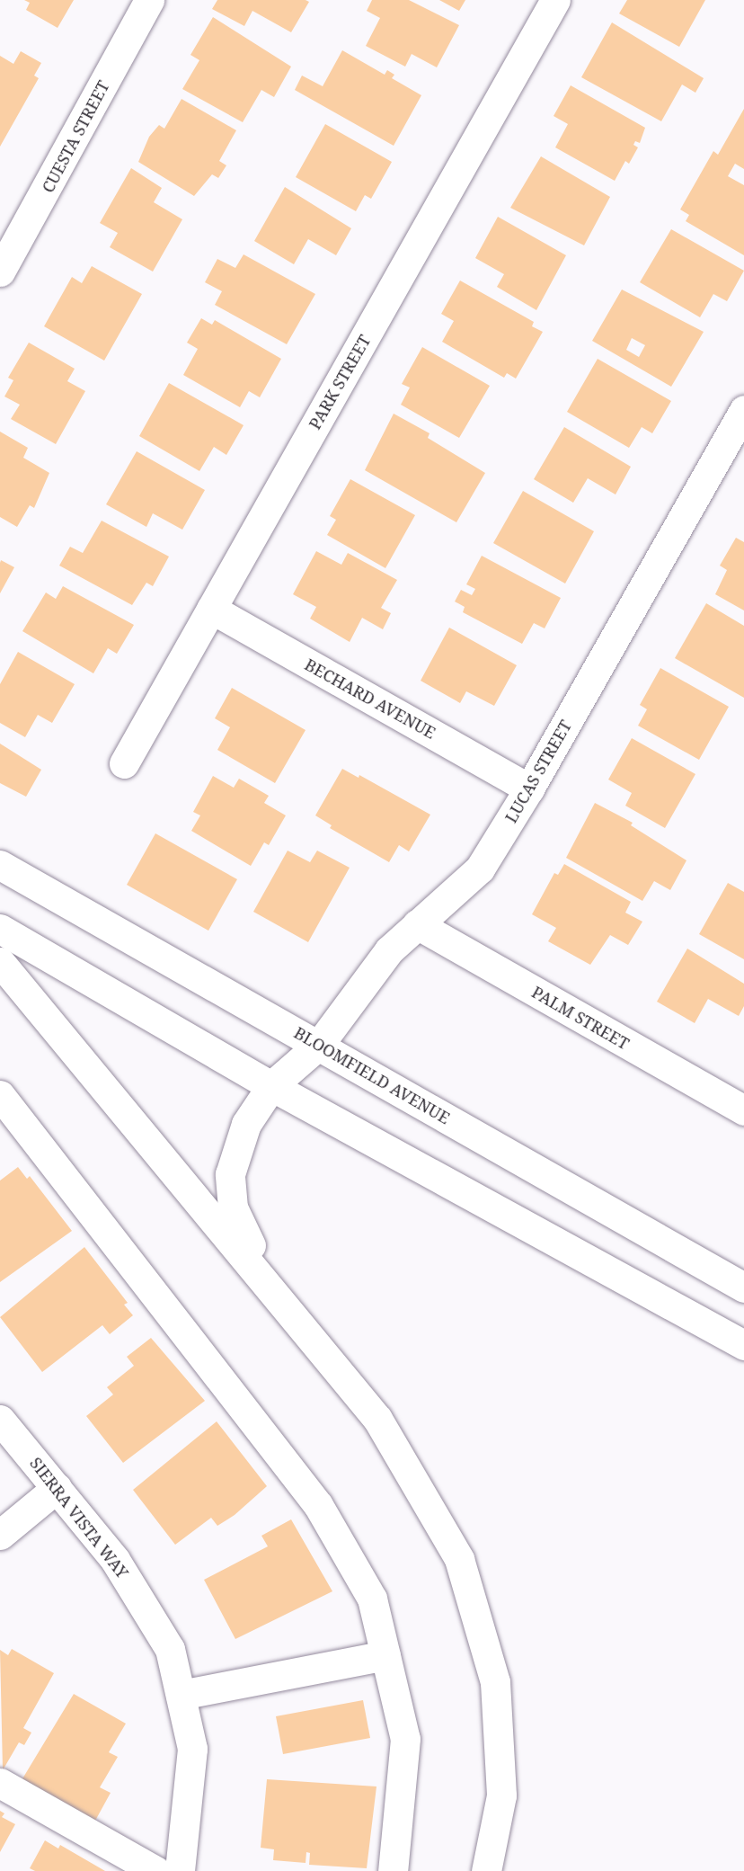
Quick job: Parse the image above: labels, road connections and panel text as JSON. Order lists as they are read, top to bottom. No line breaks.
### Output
{"streets":{"main road":["CUESTA STREET","PARK STREET","BECHARD AVENUE","LUCAS STREET","PALM STREET","BLOOMFIELD AVENUE","SIERRA VISTA WAY"]},"crossings":[["PARK STREET","BECHARD AVENUE"],["BECHARD AVENUE","LUCAS STREET"],["LUCAS STREET","PALM STREET"],["LUCAS STREET","BLOOMFIELD AVENUE"]]}
